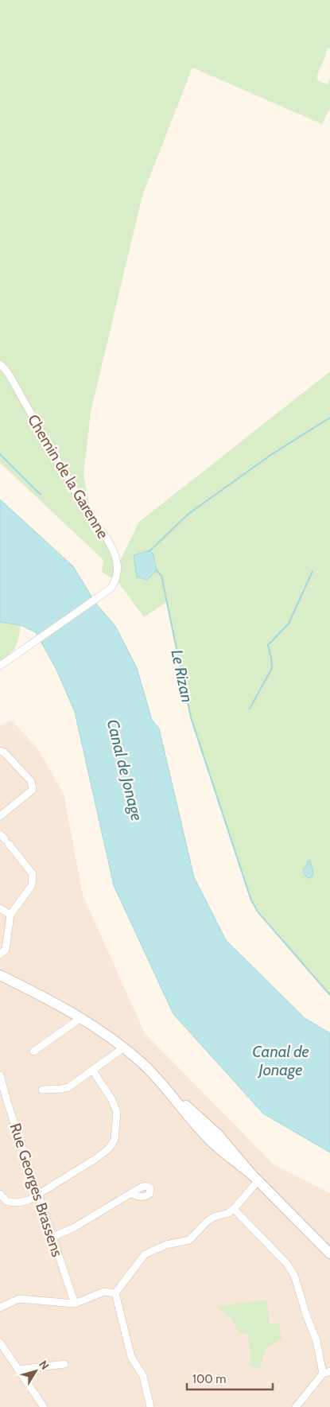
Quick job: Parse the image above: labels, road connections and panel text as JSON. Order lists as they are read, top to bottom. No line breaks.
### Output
{"streets":{"street":["Chemin de la Garenne","Rue Georges Brassens"]},"water":["Le Rizan","Canal de Jonage"],"scale_bar":"100 m","north":"top right"}
